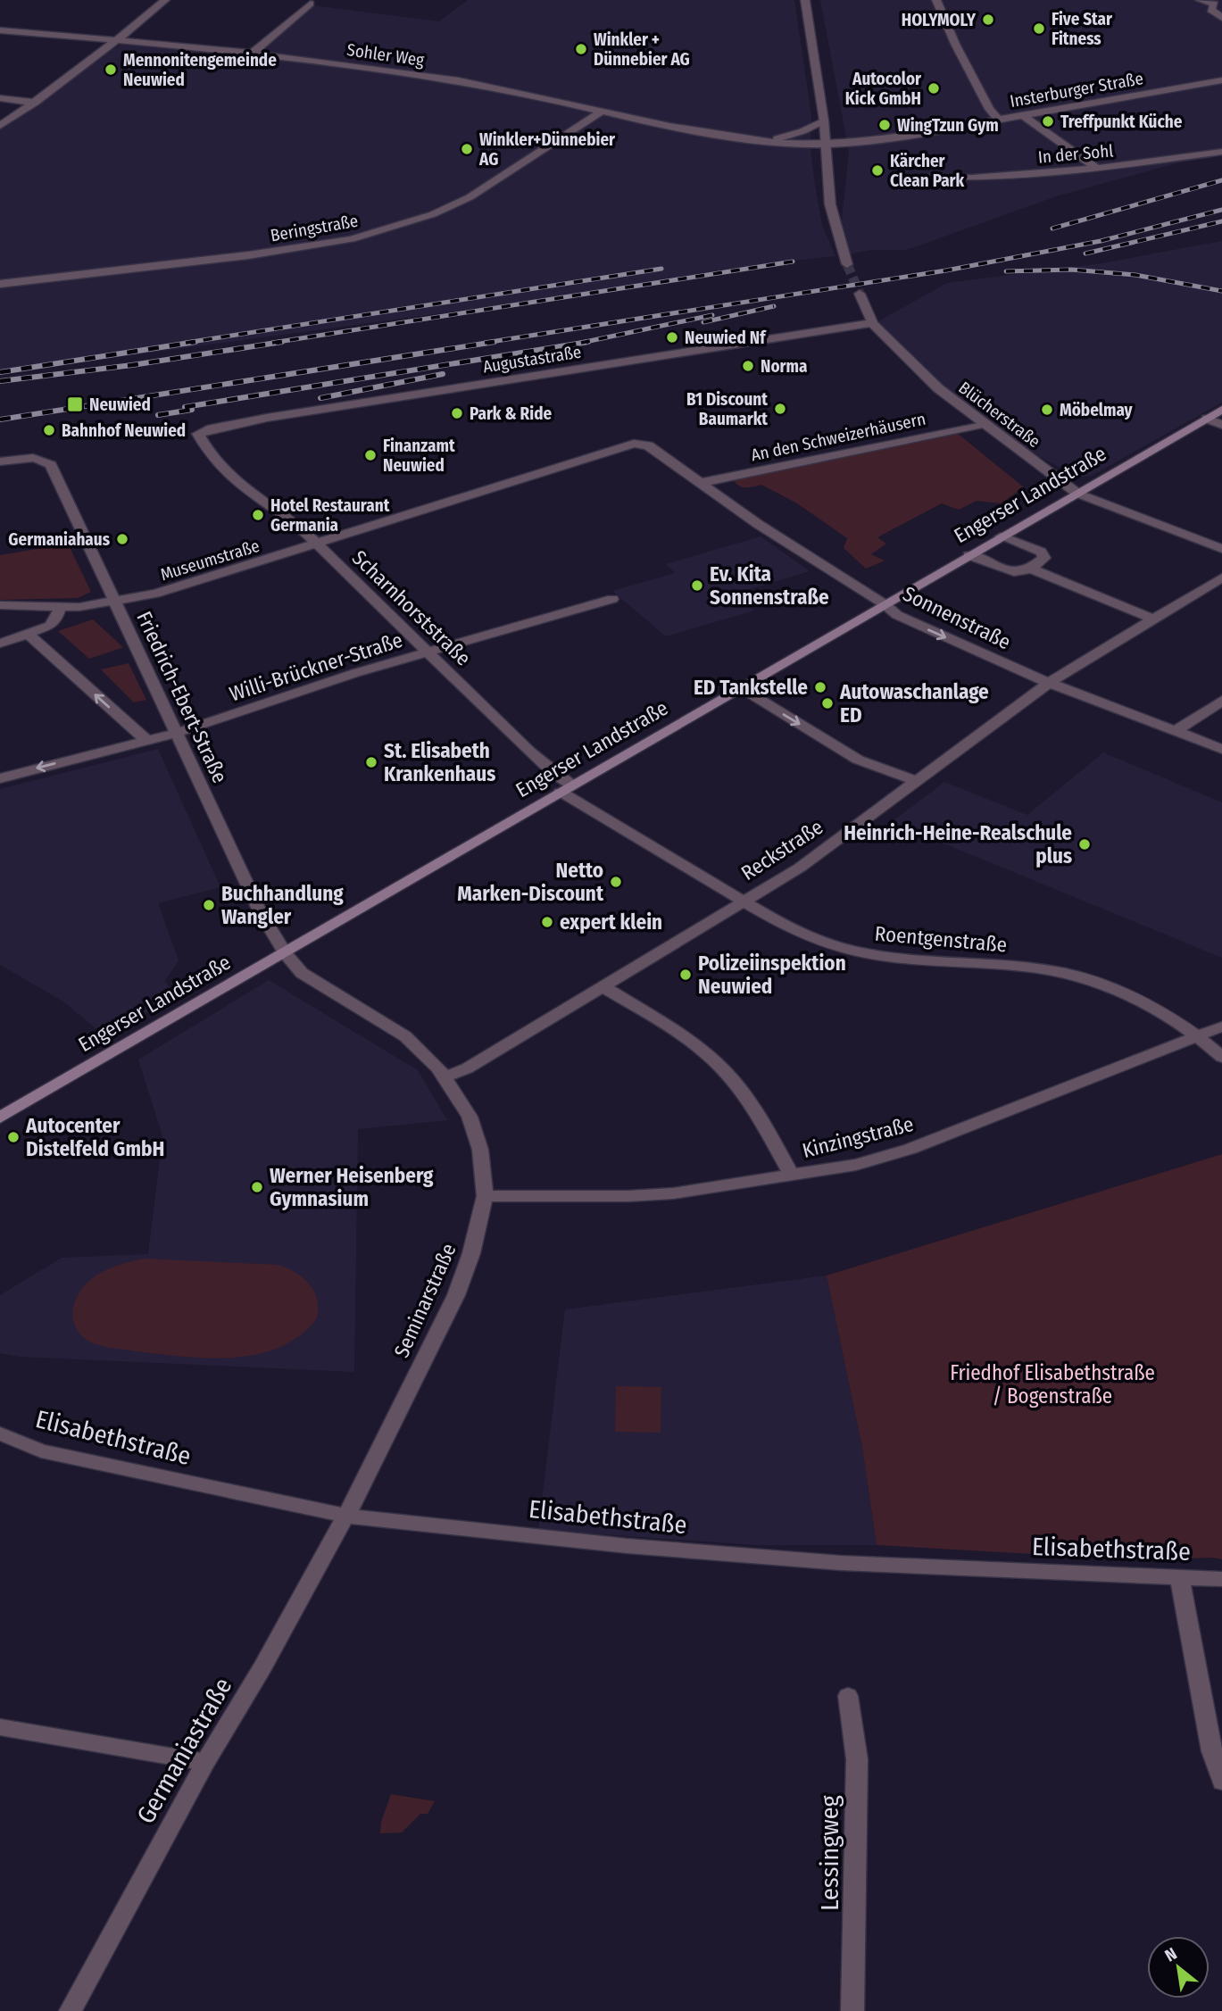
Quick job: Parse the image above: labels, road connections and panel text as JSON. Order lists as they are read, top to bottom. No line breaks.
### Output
{"streets":{"main road":["Engerser Landstraße"],"street":["Sohler Weg","Insterburger Straße","In der Sohl","Beringstraße","Augustastraße","Blücherstraße","An den Schweizerhäusern","Museumstraße","Scharnhorststraße","Sonnenstraße","Willi-Brückner-Straße","Friedrich-Ebert-Straße","Reckstraße","Roentgenstraße","Kinzingstraße","Seminarstraße","Elisabethstraße","Germaniastraße","Lessingweg"]},"crossings":[["Sohler Weg","Insterburger Straße"],["Sohler Weg","Beringstraße"],["Augustastraße","Blücherstraße"],["Augustastraße","Scharnhorststraße"],["Blücherstraße","An den Schweizerhäusern"],["Blücherstraße","Engerser Landstraße"],["An den Schweizerhäusern","Sonnenstraße"],["Engerser Landstraße","Scharnhorststraße"],["Engerser Landstraße","Sonnenstraße"],["Engerser Landstraße","Friedrich-Ebert-Straße"],["Engerser Landstraße","Roentgenstraße"],["Engerser Landstraße","Seminarstraße"],["Museumstraße","Scharnhorststraße"],["Museumstraße","Sonnenstraße"],["Museumstraße","Friedrich-Ebert-Straße"],["Scharnhorststraße","Willi-Brückner-Straße"],["Scharnhorststraße","Roentgenstraße"],["Sonnenstraße","Reckstraße"],["Willi-Brückner-Straße","Friedrich-Ebert-Straße"],["Friedrich-Ebert-Straße","Seminarstraße"],["Reckstraße","Roentgenstraße"],["Reckstraße","Seminarstraße"],["Roentgenstraße","Kinzingstraße"],["Kinzingstraße","Seminarstraße"],["Seminarstraße","Elisabethstraße"],["Seminarstraße","Germaniastraße"],["Elisabethstraße","Germaniastraße"]],"parks":["Friedhof Elisabethstraße / Bogenstraße"],"places":{"other":["HOLYMOLY","Five Star Fitness","Winkler + Dünnebier AG","Mennonitengemeinde Neuwied","Autocolor Kick GmbH","Treffpunkt Küche","WingTzun Gym","Winkler+Dünnebier AG","Kärcher Clean Park","Neuwied Nf","Norma","B1 Discount Baumarkt","Möbelmay","Park & Ride","Bahnhof Neuwied","Finanzamt Neuwied","Hotel Restaurant Germania","Germaniahaus","Ev. Kita Sonnenstraße","ED Tankstelle","Autowaschanlage ED","St. Elisabeth Krankenhaus","Heinrich-Heine-Realschule plus","Netto Marken-Discount","Buchhandlung Wangler","expert klein","Polizeiinspektion Neuwied","Autocenter Distelfeld GmbH","Werner Heisenberg Gymnasium"],"transit":["Neuwied"]},"north":"top left"}
